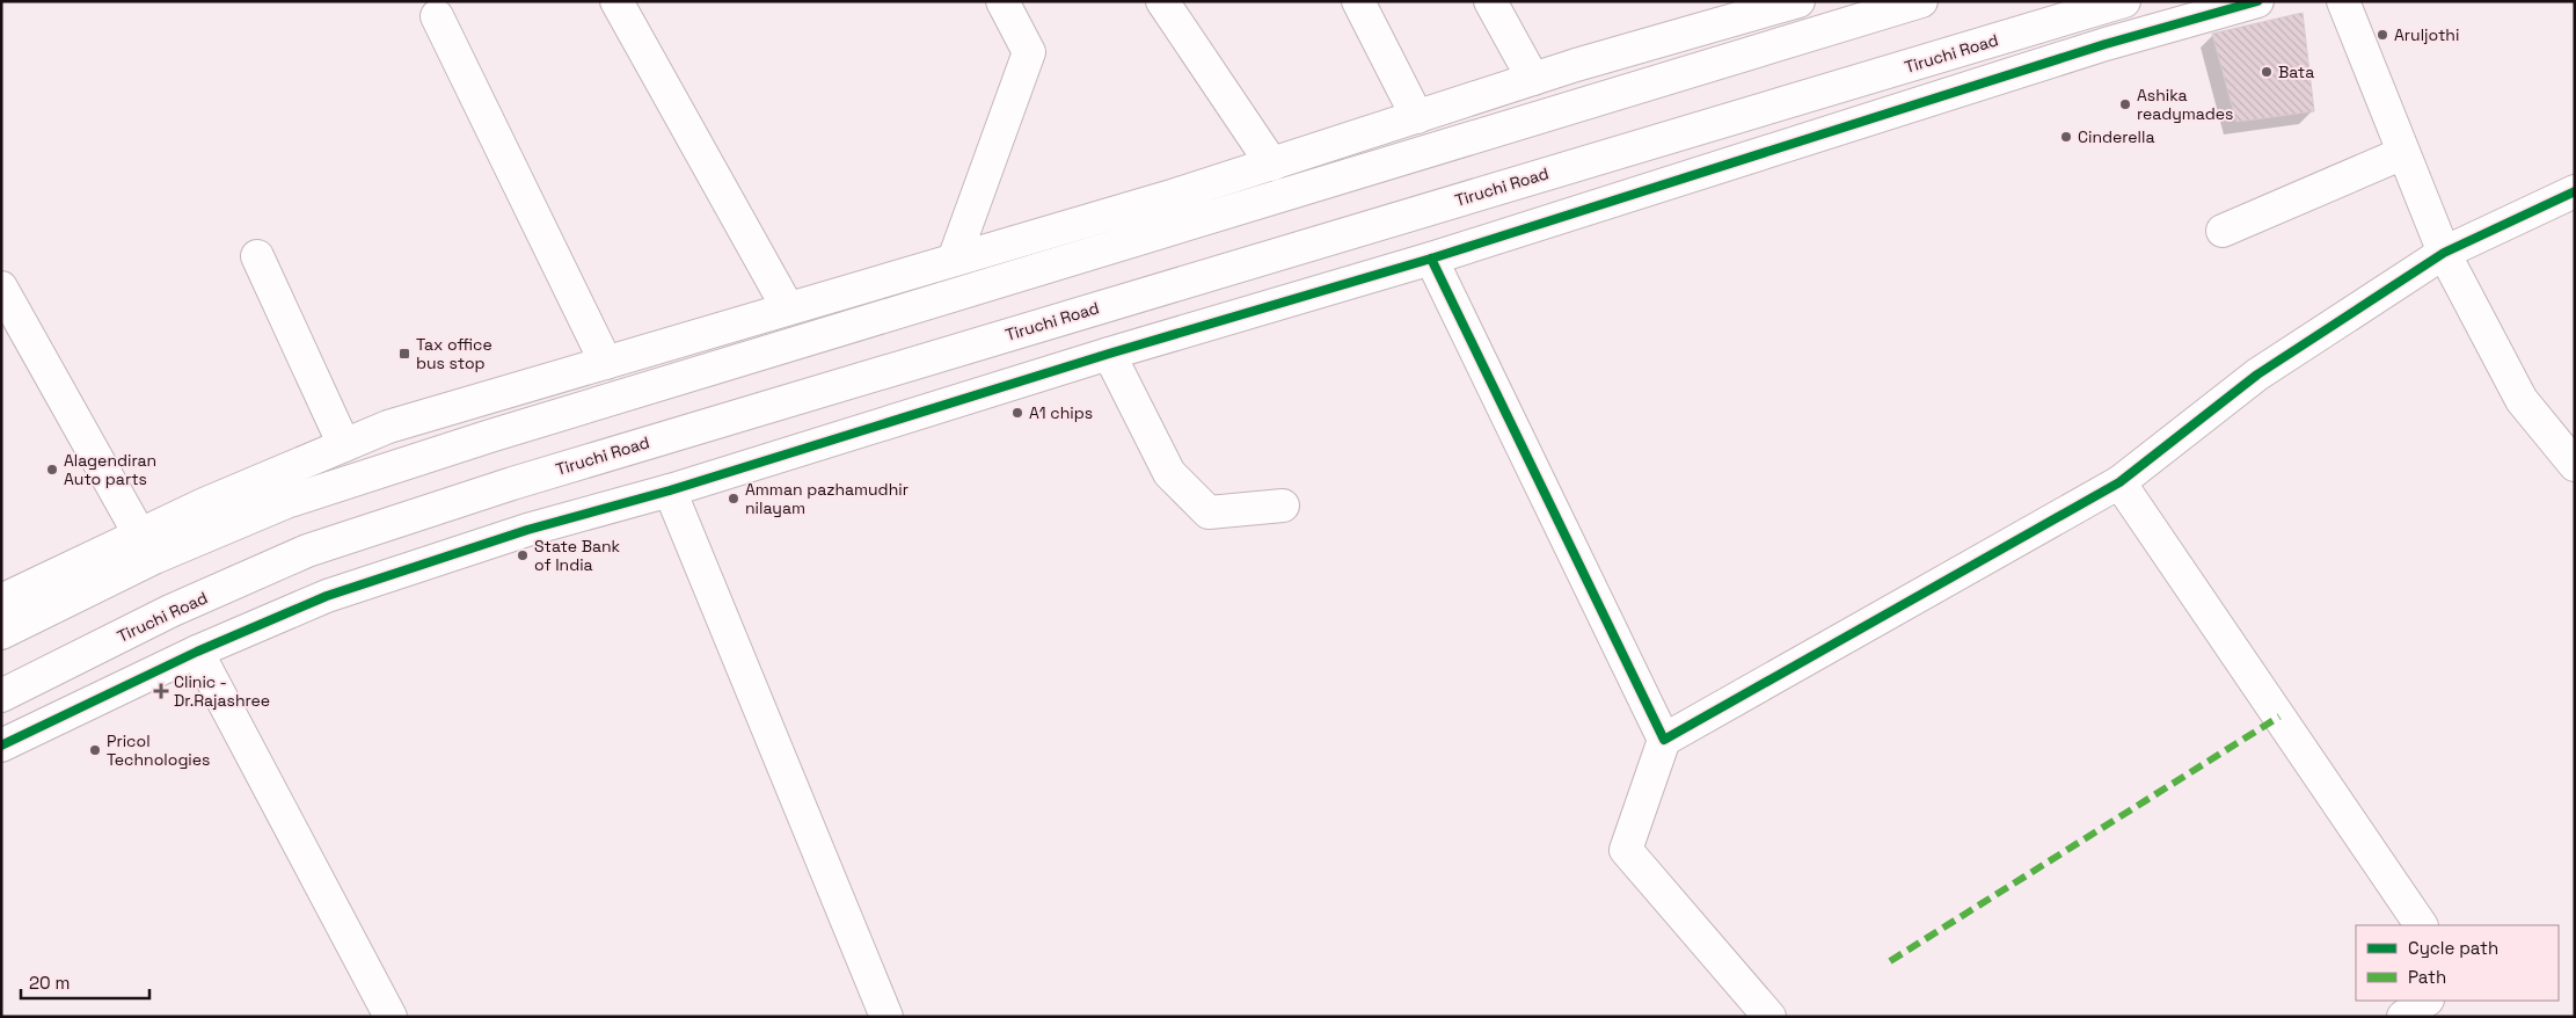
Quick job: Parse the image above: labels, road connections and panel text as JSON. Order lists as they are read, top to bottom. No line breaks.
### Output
{"streets":{"main road":["Tiruchi Road"]},"places":{"other":["Aruljothi","Bata","Ashika readymades","Cinderella","A1 chips","Alagendiran Auto parts","Amman pazhamudhir nilayam","State Bank of India","Pricol Technologies"],"transit":["Tax office bus stop"],"health":["Clinic - Dr.Rajashree"]},"legend":["Cycle path","Path"],"scale_bar":"20 m"}
